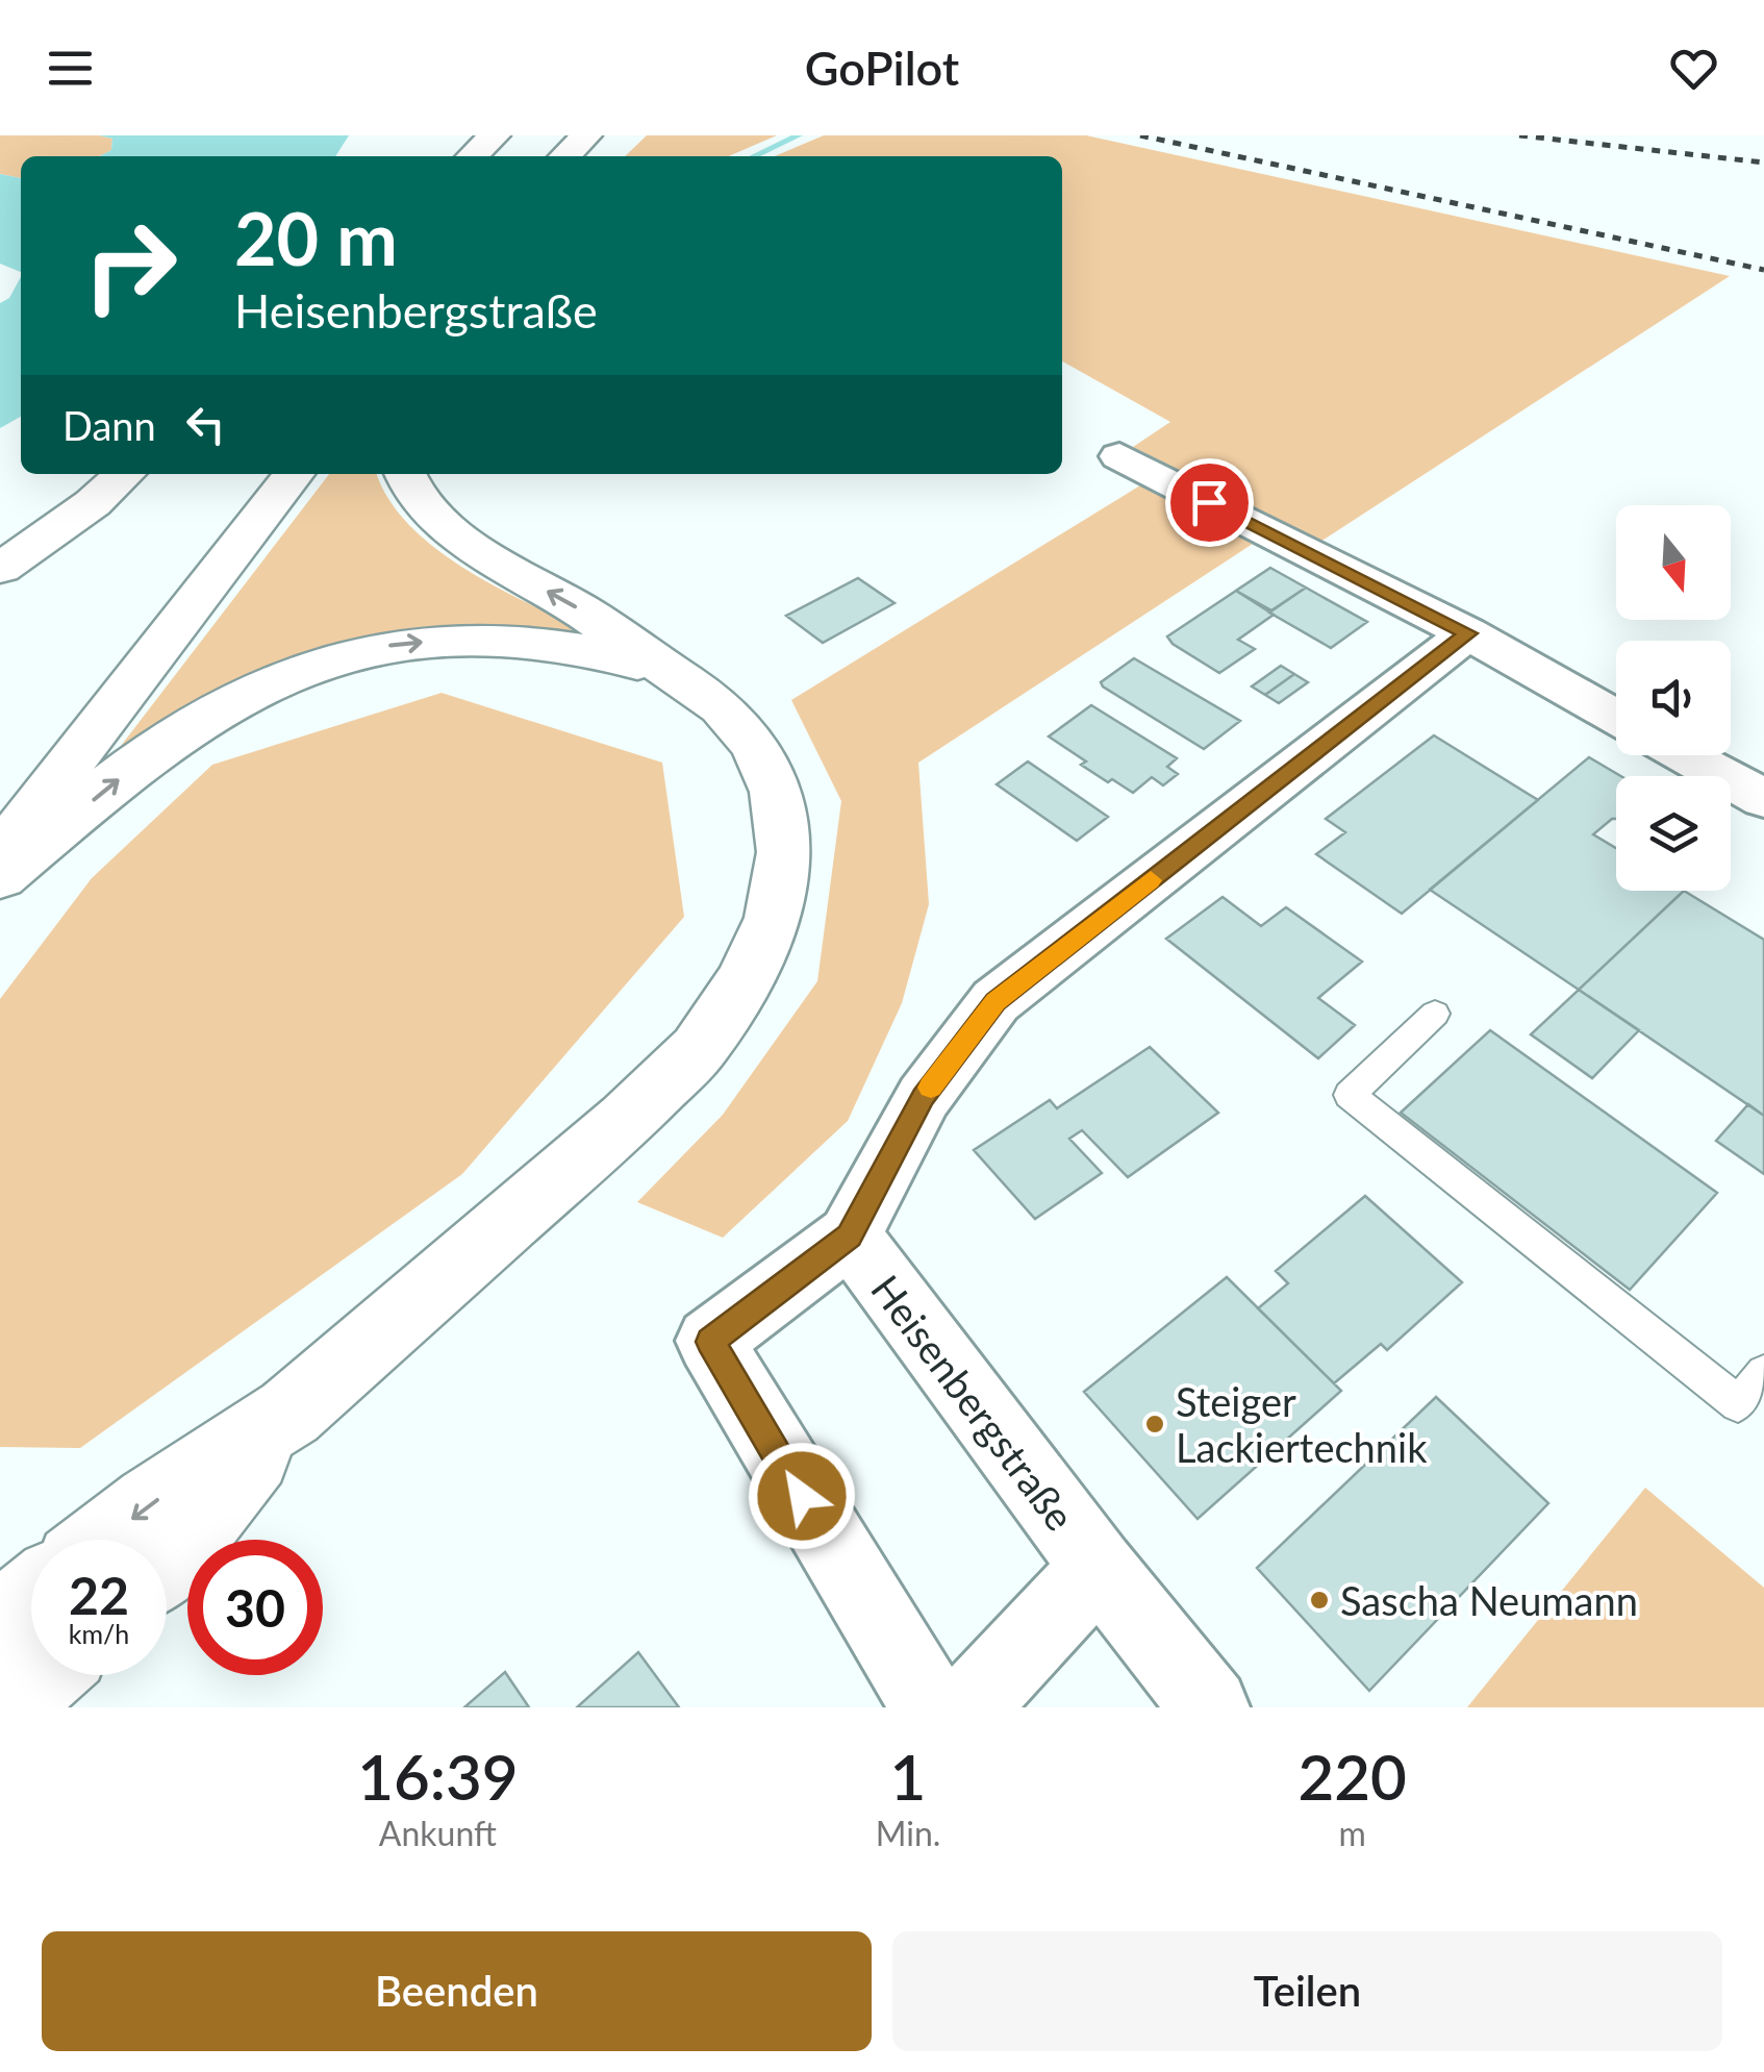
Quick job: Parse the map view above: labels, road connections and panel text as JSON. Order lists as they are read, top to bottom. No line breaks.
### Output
{"streets":{"street":["Heisenbergstraße"]},"places":["Steiger Lackiertechnik","Sascha Neumann"],"north":"bottom","page":{"header":"GoPilot","turn":["20 m","Heisenbergstraße"],"then":"Dann","speed":"22 km/h","limit":"30","eta":["16:39","Ankunft","1","Min.","220","m"],"buttons":["Beenden","Teilen"]}}
